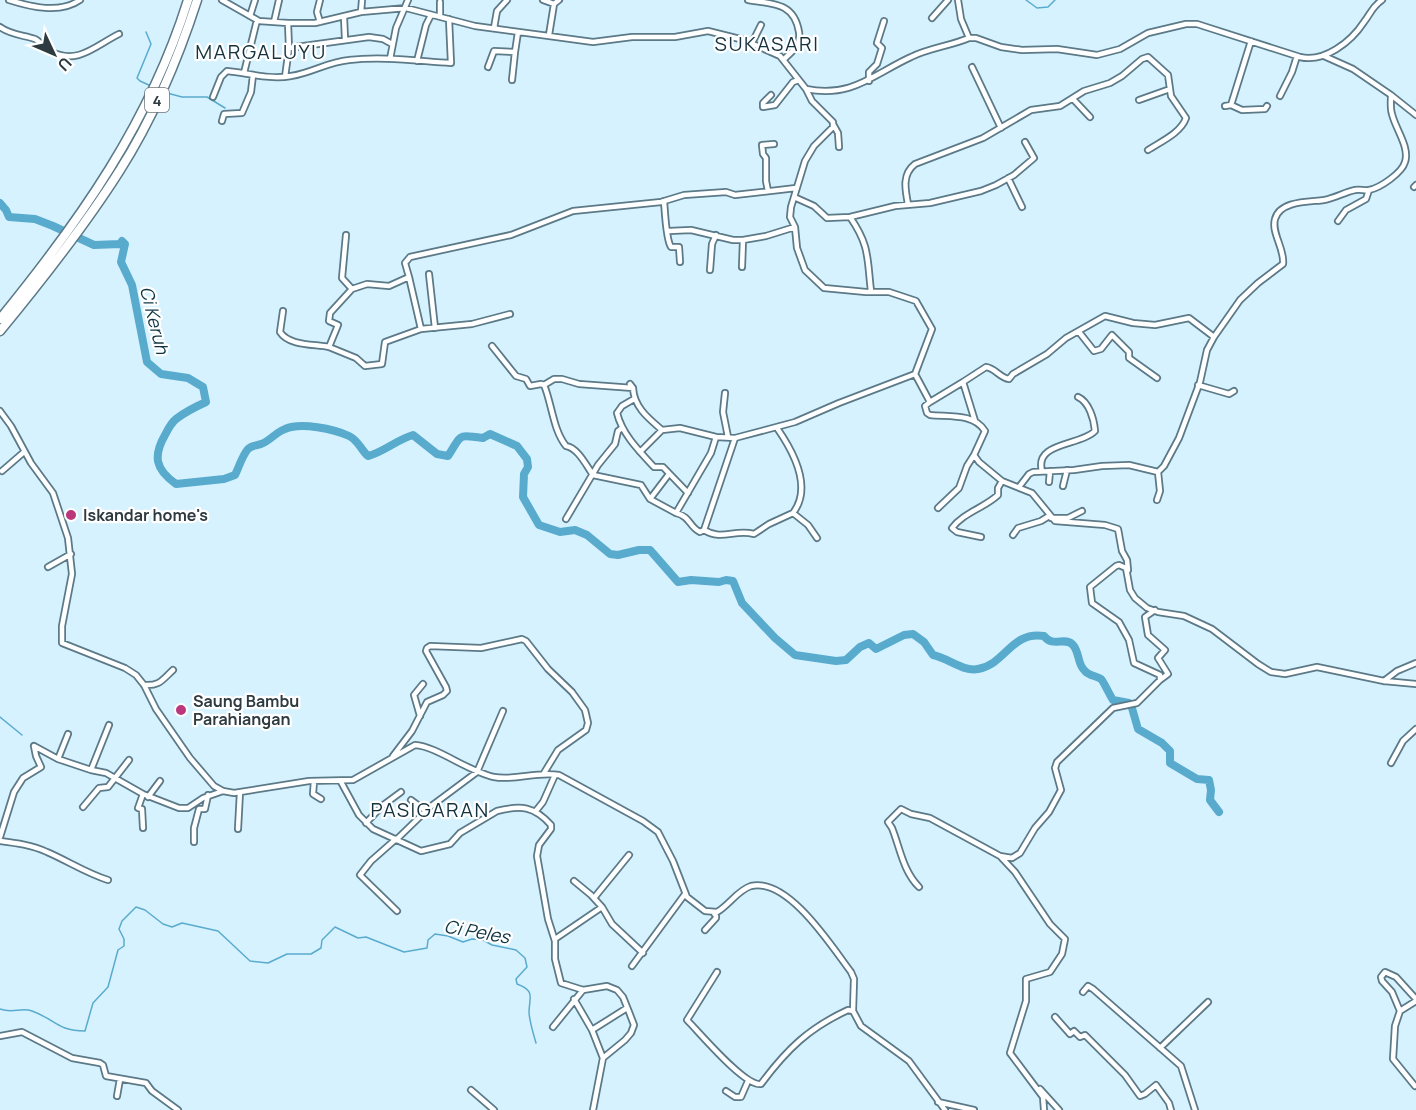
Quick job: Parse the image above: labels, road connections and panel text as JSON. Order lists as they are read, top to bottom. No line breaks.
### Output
{"streets":{"highway":["4"]},"districts":["SUKASARI","MARGALUYU","PASIGARAN"],"water":["Ci Keruh","Ci Peles"],"places":["Iskandar home's","Saung Bambu Parahiangan"],"north":"bottom right"}
